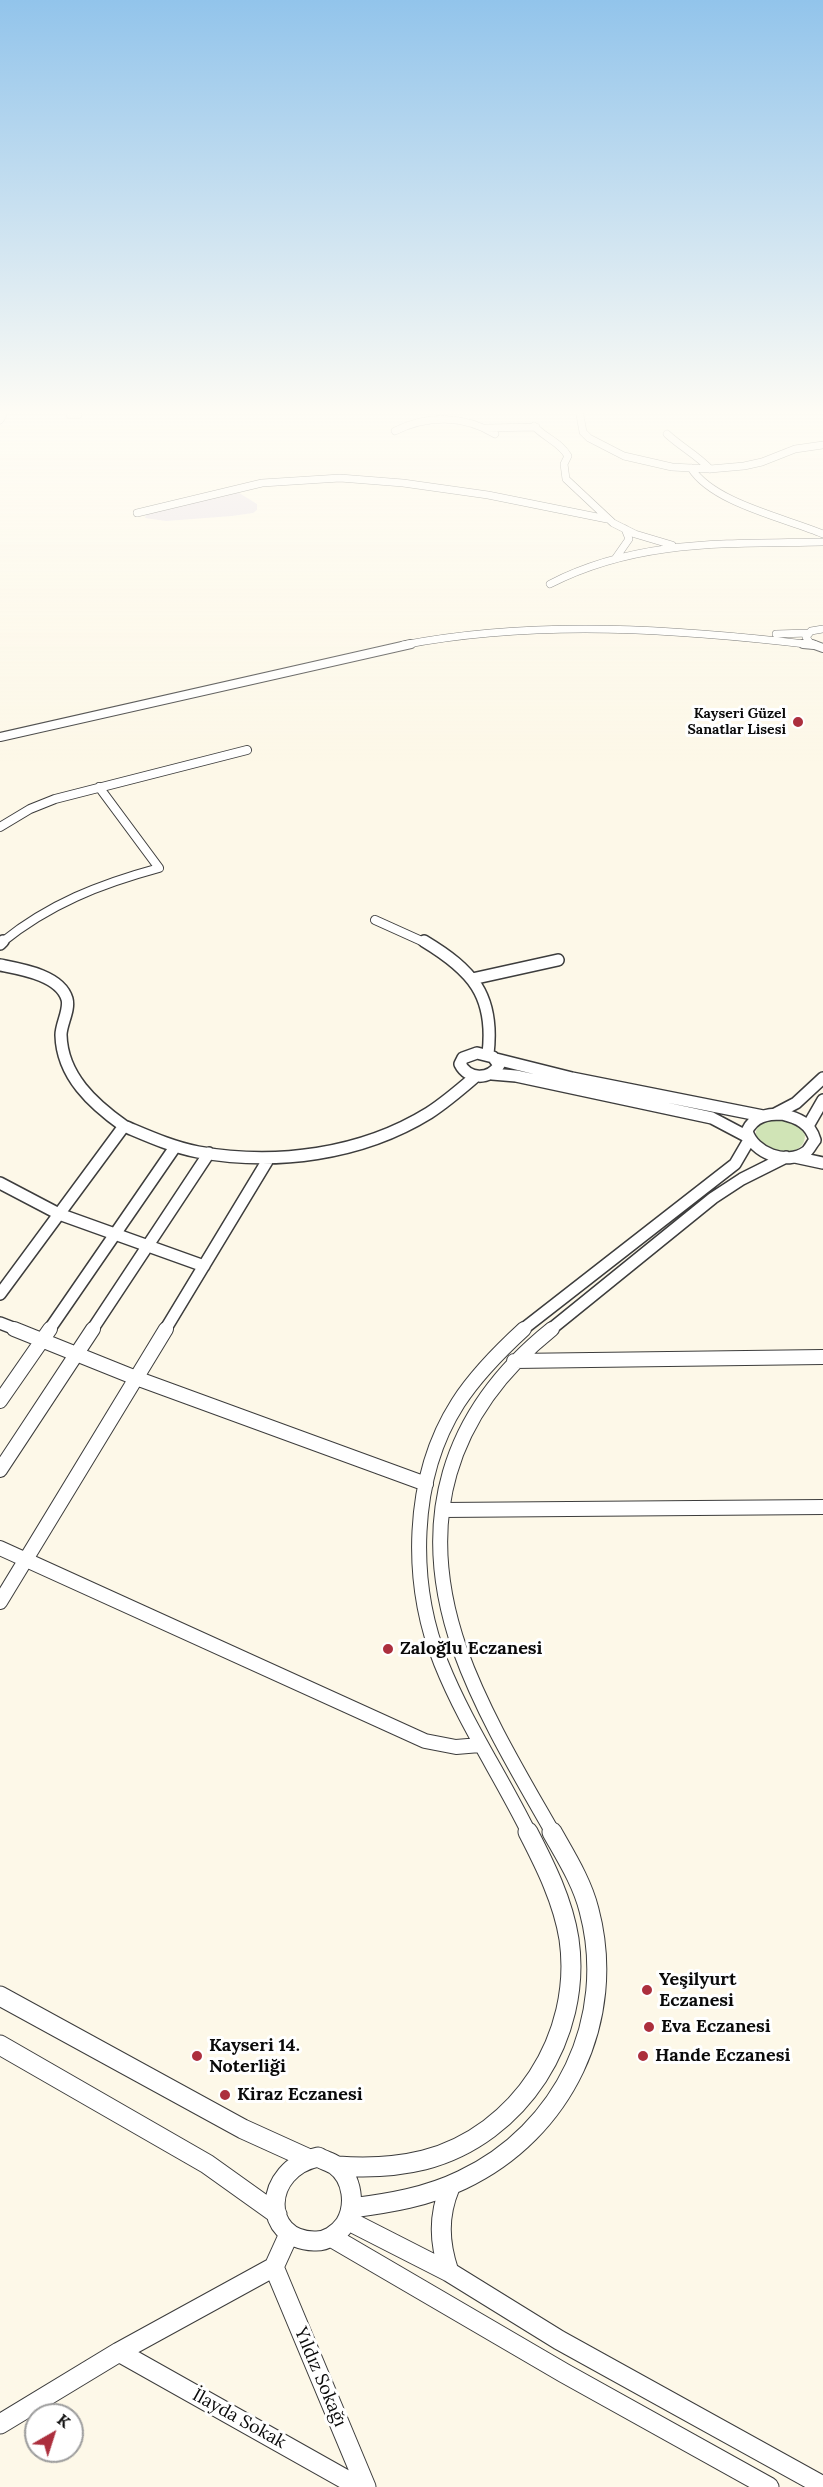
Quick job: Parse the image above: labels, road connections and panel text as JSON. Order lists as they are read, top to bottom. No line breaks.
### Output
{"streets":{"street":["Yıldız Sokağı","İlayda Sokak"]},"places":["Kayseri Güzel Sanatlar Lisesi","Zaloğlu Eczanesi","Yeşilyurt Eczanesi","Eva Eczanesi","Kayseri 14. Noterliği","Hande Eczanesi","Kiraz Eczanesi"],"north":"top right"}
